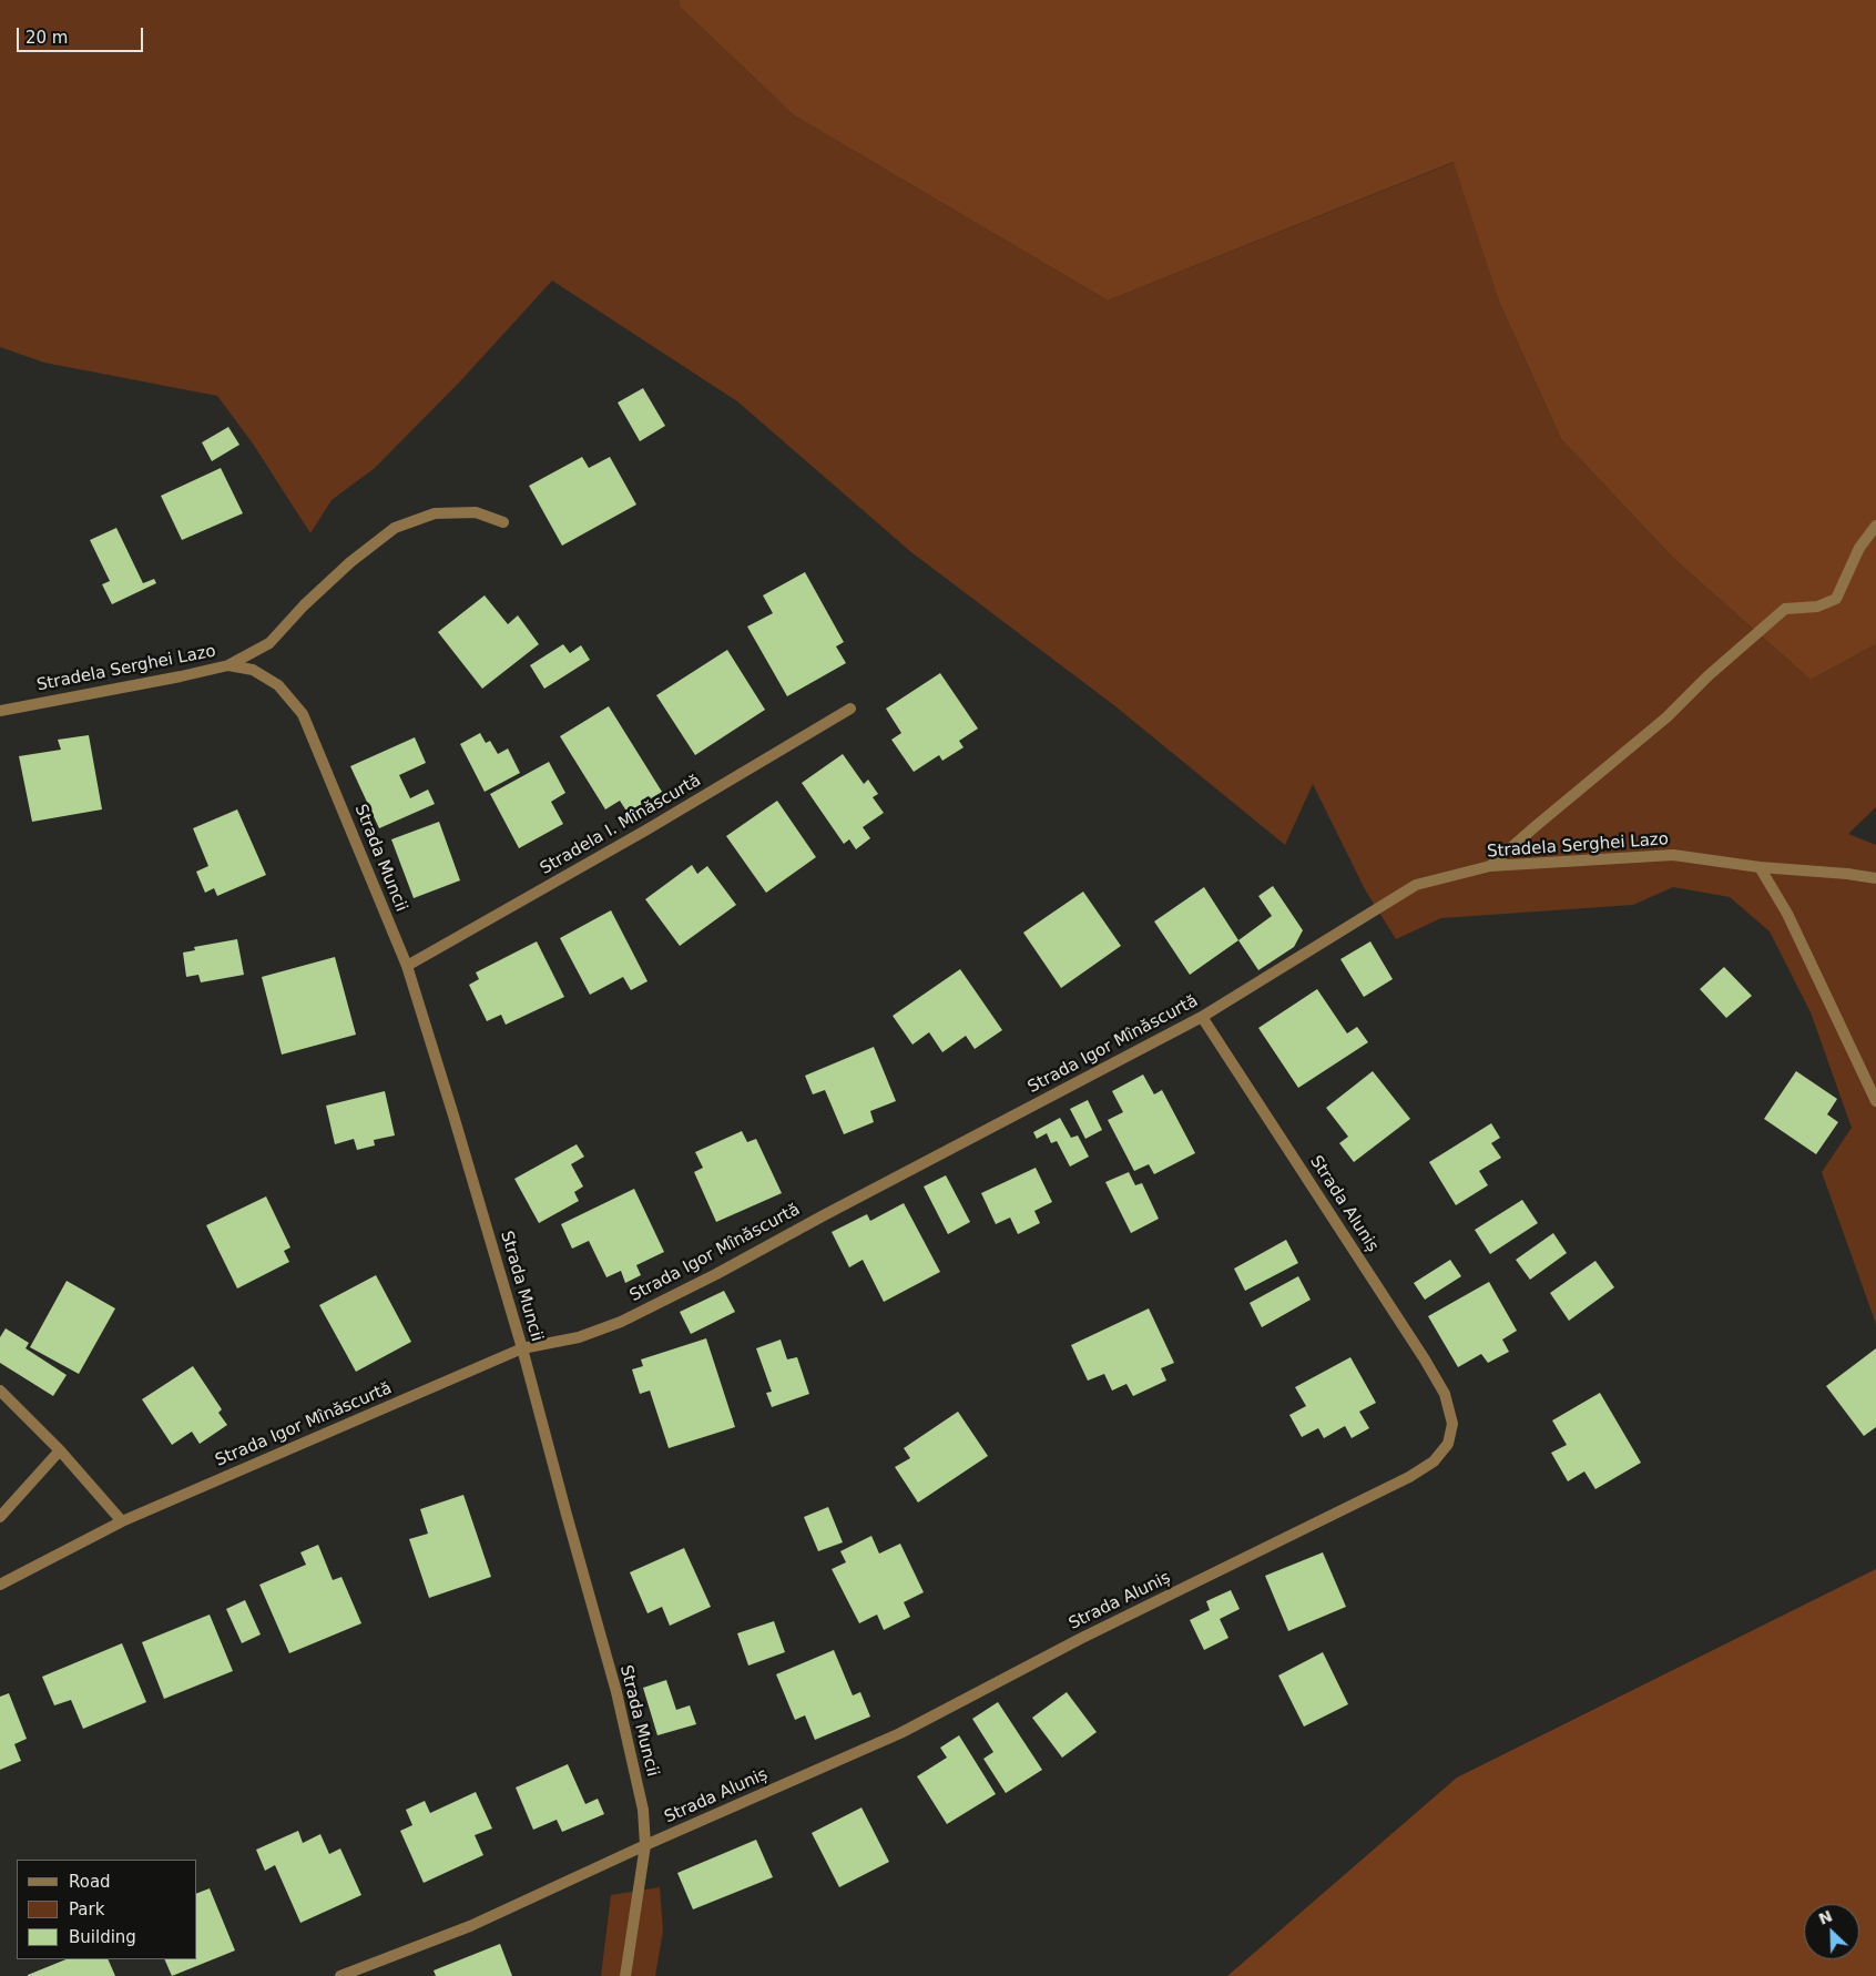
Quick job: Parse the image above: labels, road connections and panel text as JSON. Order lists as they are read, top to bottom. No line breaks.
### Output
{"streets":{"street":["Stradela Serghei Lazo","Stradela I. Mînăscurtă","Strada Muncii","Strada Igor Mînăscurtă","Strada Aluniș"]},"crossings":[["Stradela Serghei Lazo","Strada Muncii"],["Stradela Serghei Lazo","Strada Igor Mînăscurtă"],["Stradela I. Mînăscurtă","Strada Muncii"],["Strada Muncii","Strada Igor Mînăscurtă"],["Strada Muncii","Strada Aluniș"],["Strada Igor Mînăscurtă","Strada Aluniș"]],"legend":["Road","Park","Building"],"scale_bar":"20 m","north":"top left"}
